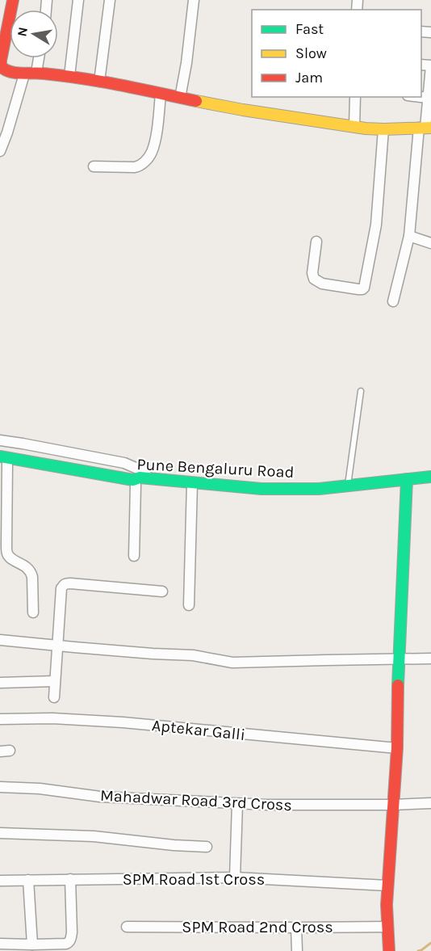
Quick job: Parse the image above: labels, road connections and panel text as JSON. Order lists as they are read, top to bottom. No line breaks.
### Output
{"streets":{"street":["Pune Bengaluru Road","Aptekar Galli","Mahadwar Road 3rd Cross","SPM Road 1st Cross","SPM Road 2nd Cross"]},"legend":["Fast","Slow","Jam"],"north":"left"}
